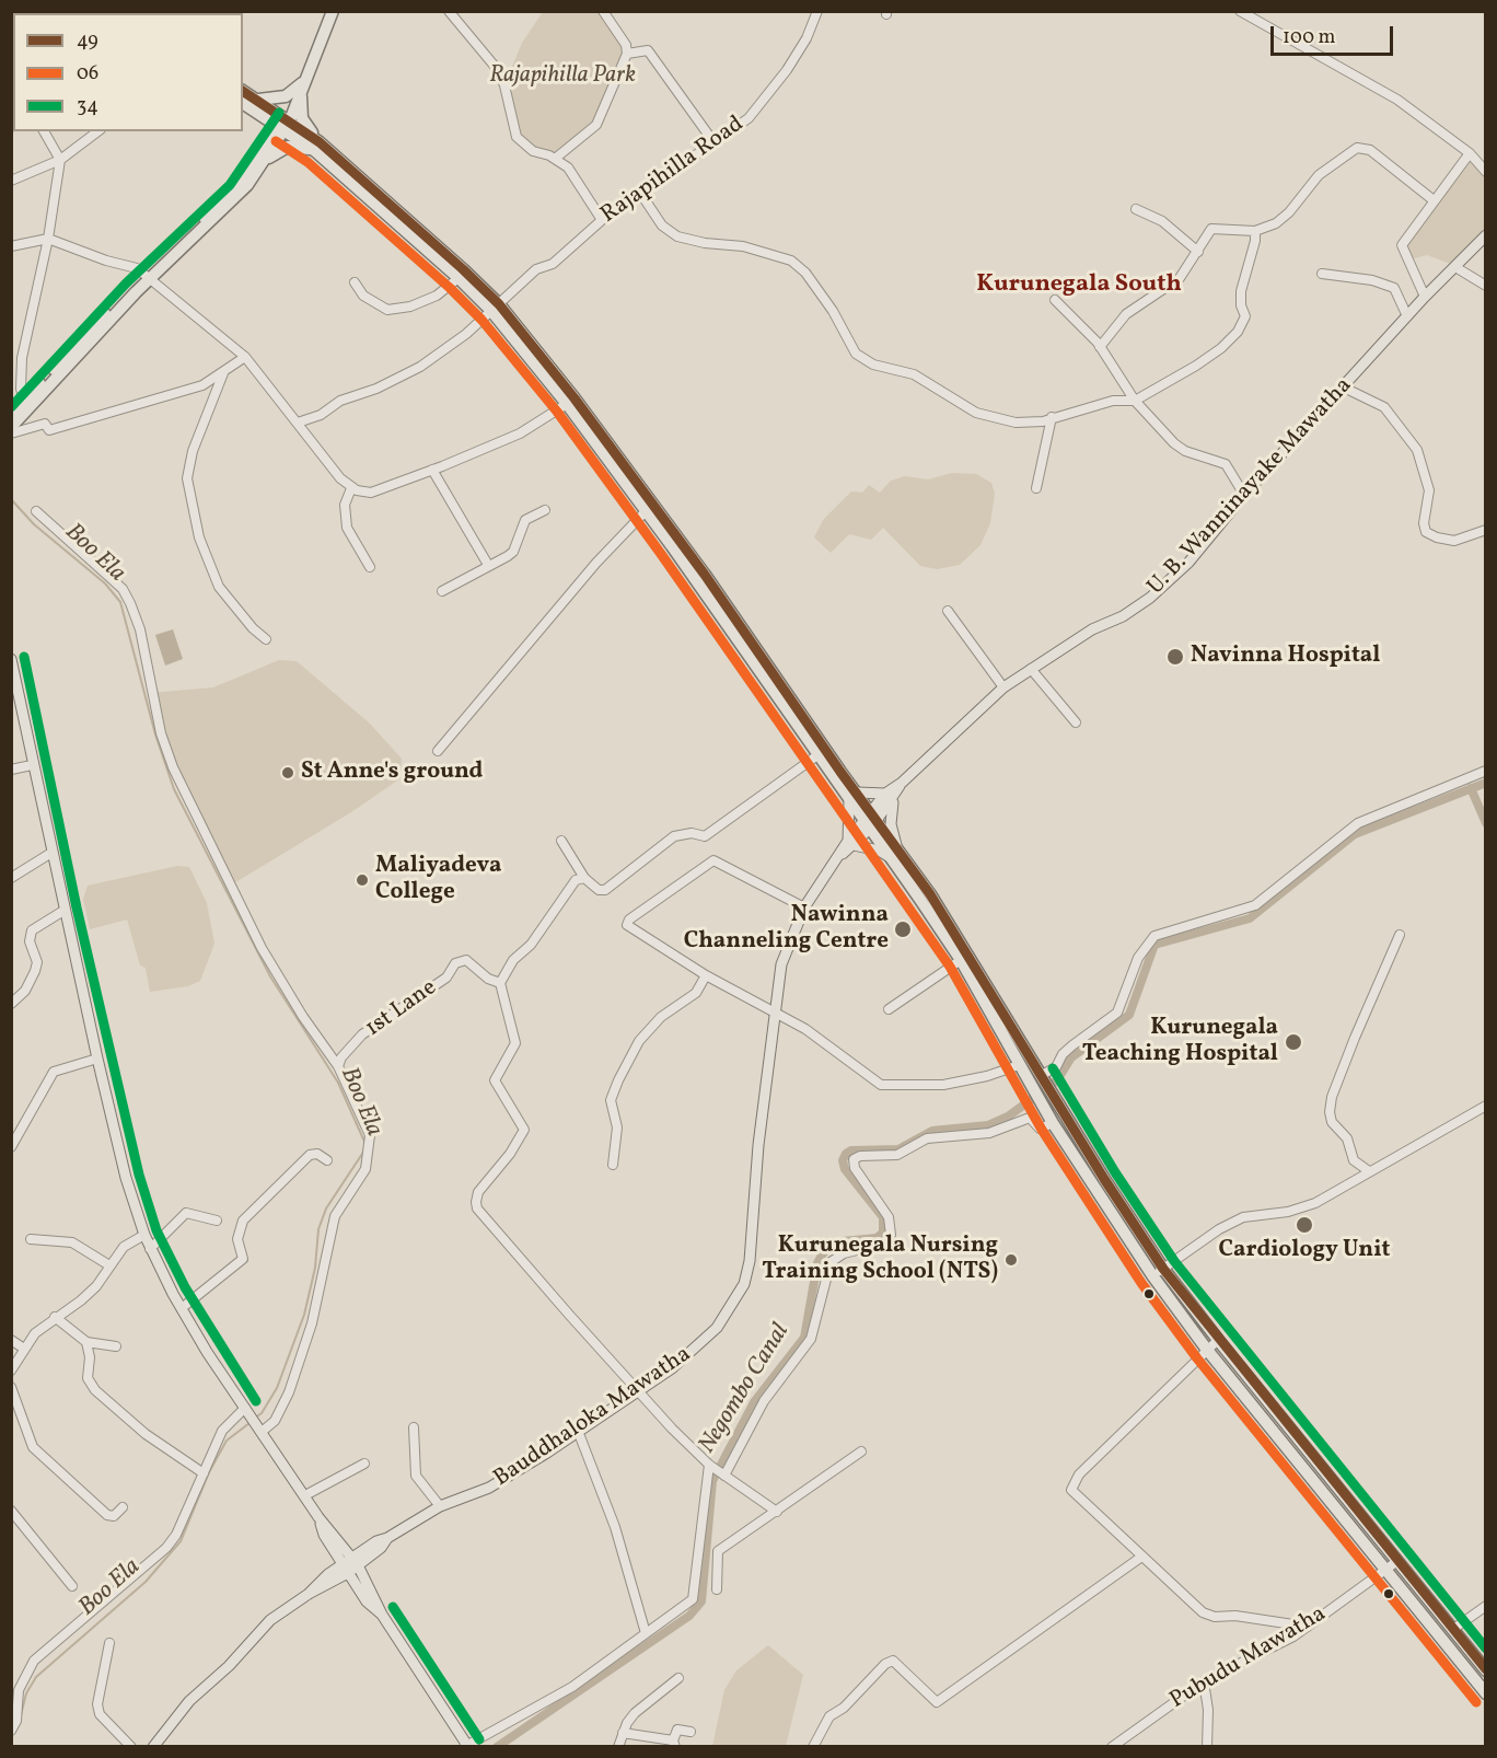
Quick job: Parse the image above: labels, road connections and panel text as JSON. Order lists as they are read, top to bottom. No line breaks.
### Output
{"streets":{"main road":["U. B. Wanninayake Mawatha","Bauddhaloka Mawatha"],"street":["Rajapihilla Road","1st Lane","Pubudu Mawatha"]},"crossings":[["U. B. Wanninayake Mawatha","Bauddhaloka Mawatha"]],"districts":["Kurunegala South"],"water":["Boo Ela","Negombo Canal"],"parks":["Rajapihilla Park"],"places":["Navinna Hospital","St Anne's ground","Maliyadeva College","Nawinna Channeling Centre","Kurunegala Teaching Hospital","Cardiology Unit","Kurunegala Nursing Training School (NTS)"],"lines":["transit line 49","transit line 34","transit line 06"],"legend":["49","06","34"],"scale_bar":"100 m"}
